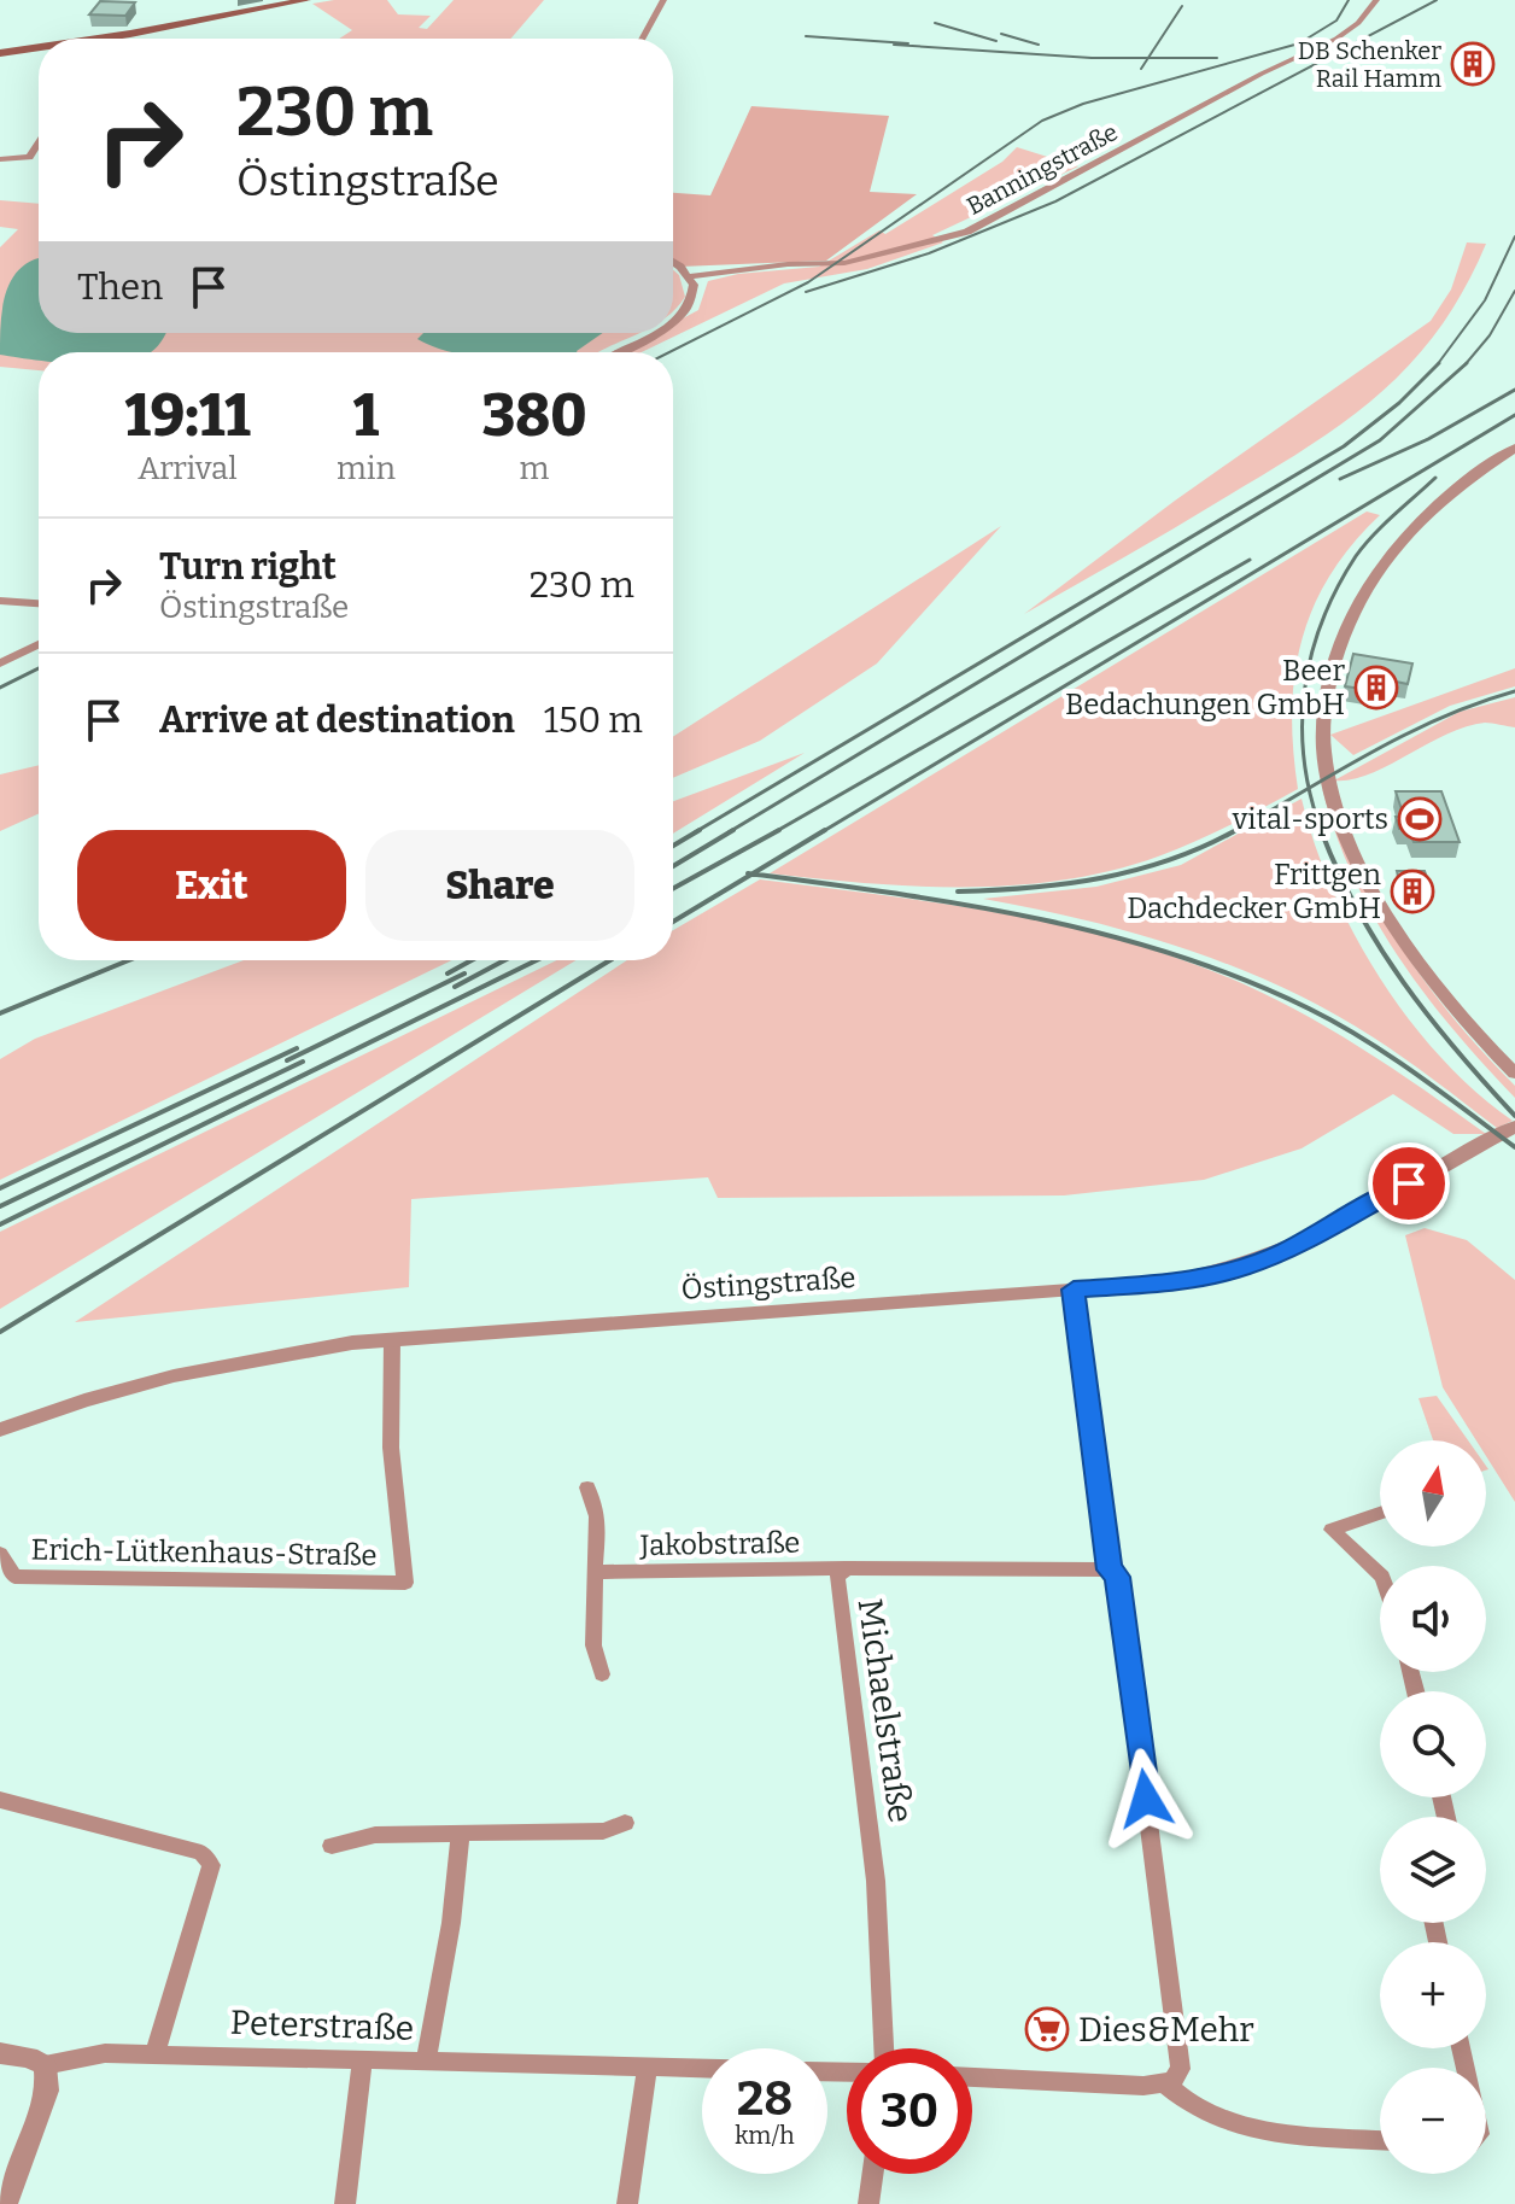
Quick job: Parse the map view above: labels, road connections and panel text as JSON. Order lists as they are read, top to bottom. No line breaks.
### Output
{"streets":{"street":["Banningstraße","Östingstraße","Jakobstraße","Erich-Lütkenhaus-Straße","Michaelstraße","Peterstraße"]},"crossings":[["Östingstraße","Erich-Lütkenhaus-Straße"],["Jakobstraße","Michaelstraße"]],"places":{"building":["DB Schenker Rail Hamm","Beer Bedachungen GmbH","Frittgen Dachdecker GmbH"],"sports":["vital-sports"],"supermarket":["Dies&Mehr"]},"north":"top","page":{"turn":["230 m","Östingstraße"],"then":"Then","eta":["19:11","Arrival","1","min","380","m"],"list":[{"name":"Turn right","note":"Östingstraße","value":"230 m"},{"name":"Arrive at destination","value":"150 m"}],"buttons":["Exit","Share"],"map_buttons":["+","−"],"speed":"28 km/h","limit":"30"}}
